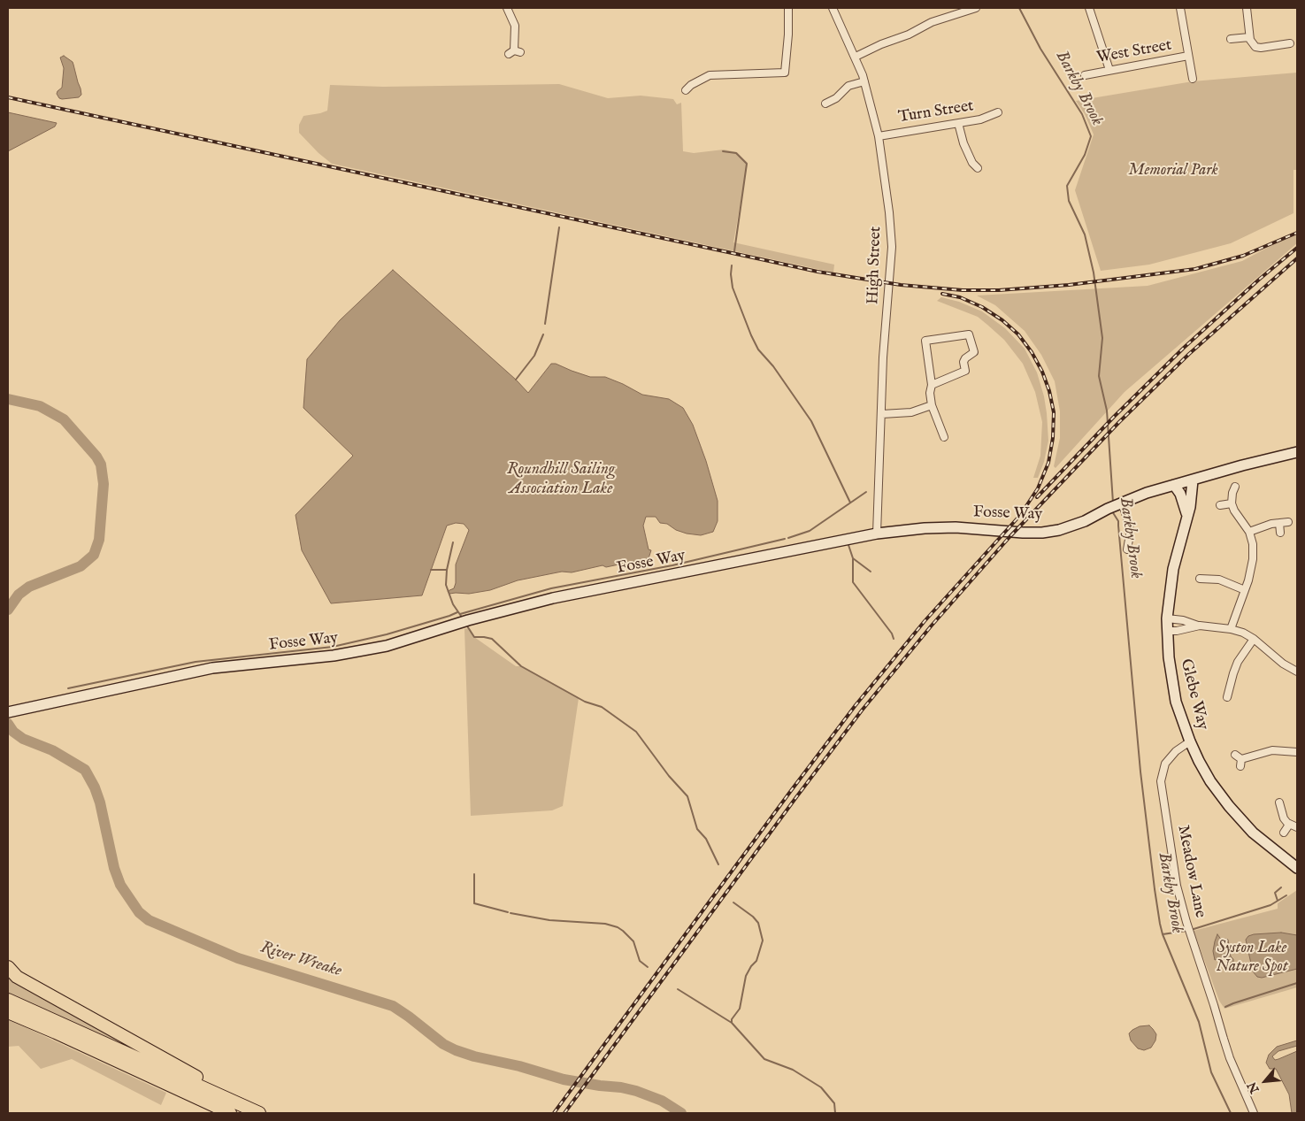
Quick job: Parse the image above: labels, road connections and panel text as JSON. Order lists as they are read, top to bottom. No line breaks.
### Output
{"streets":{"street":["West Street","Turn Street","High Street","Fosse Way","Glebe Way","Meadow Lane"]},"crossings":[["Turn Street","High Street"],["High Street","Fosse Way"],["Fosse Way","Glebe Way"],["Glebe Way","Meadow Lane"]],"water":["Barkby Brook","Roundhill Sailing Association Lake","River Wreake"],"parks":["Memorial Park","Syston Lake Nature Spot"],"north":"bottom left"}
